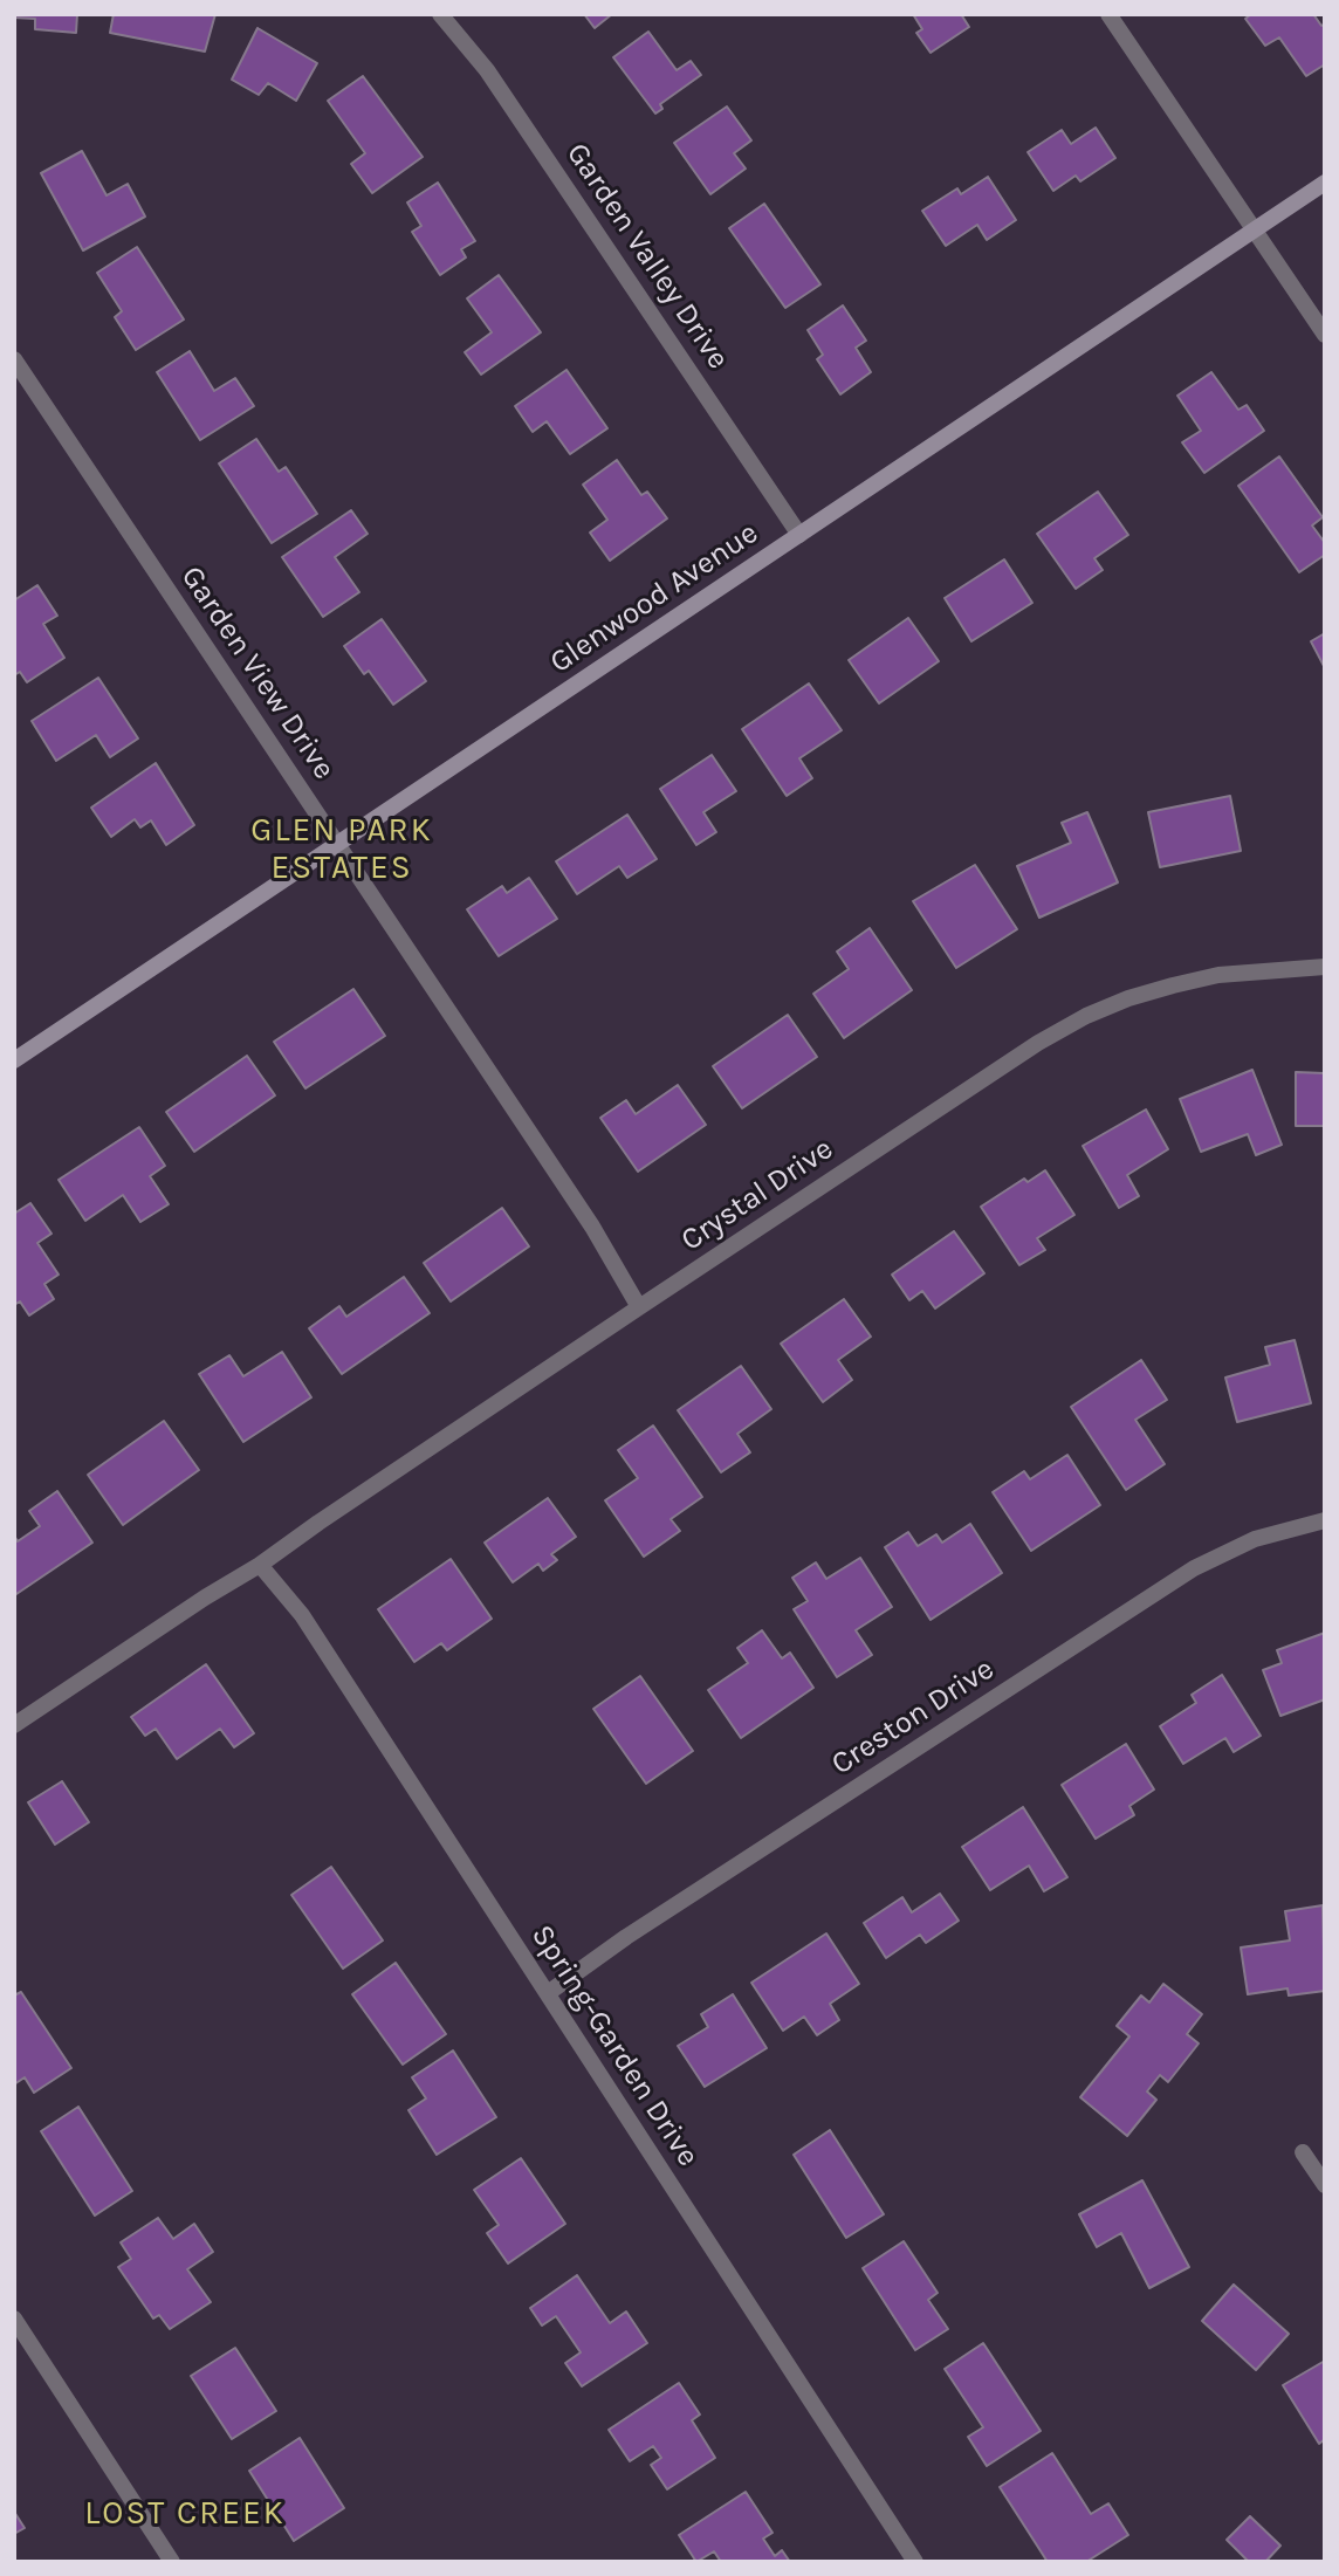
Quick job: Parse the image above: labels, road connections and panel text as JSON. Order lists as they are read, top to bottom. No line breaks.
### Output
{"streets":{"street":["Garden Valley Drive","Glenwood Avenue","Garden View Drive","Crystal Drive","Creston Drive","Spring-Garden Drive"]},"crossings":[["Garden Valley Drive","Glenwood Avenue"],["Glenwood Avenue","Garden View Drive"],["Garden View Drive","Crystal Drive"],["Crystal Drive","Spring-Garden Drive"],["Creston Drive","Spring-Garden Drive"]],"districts":["GLEN PARK ESTATES","LOST CREEK"]}
